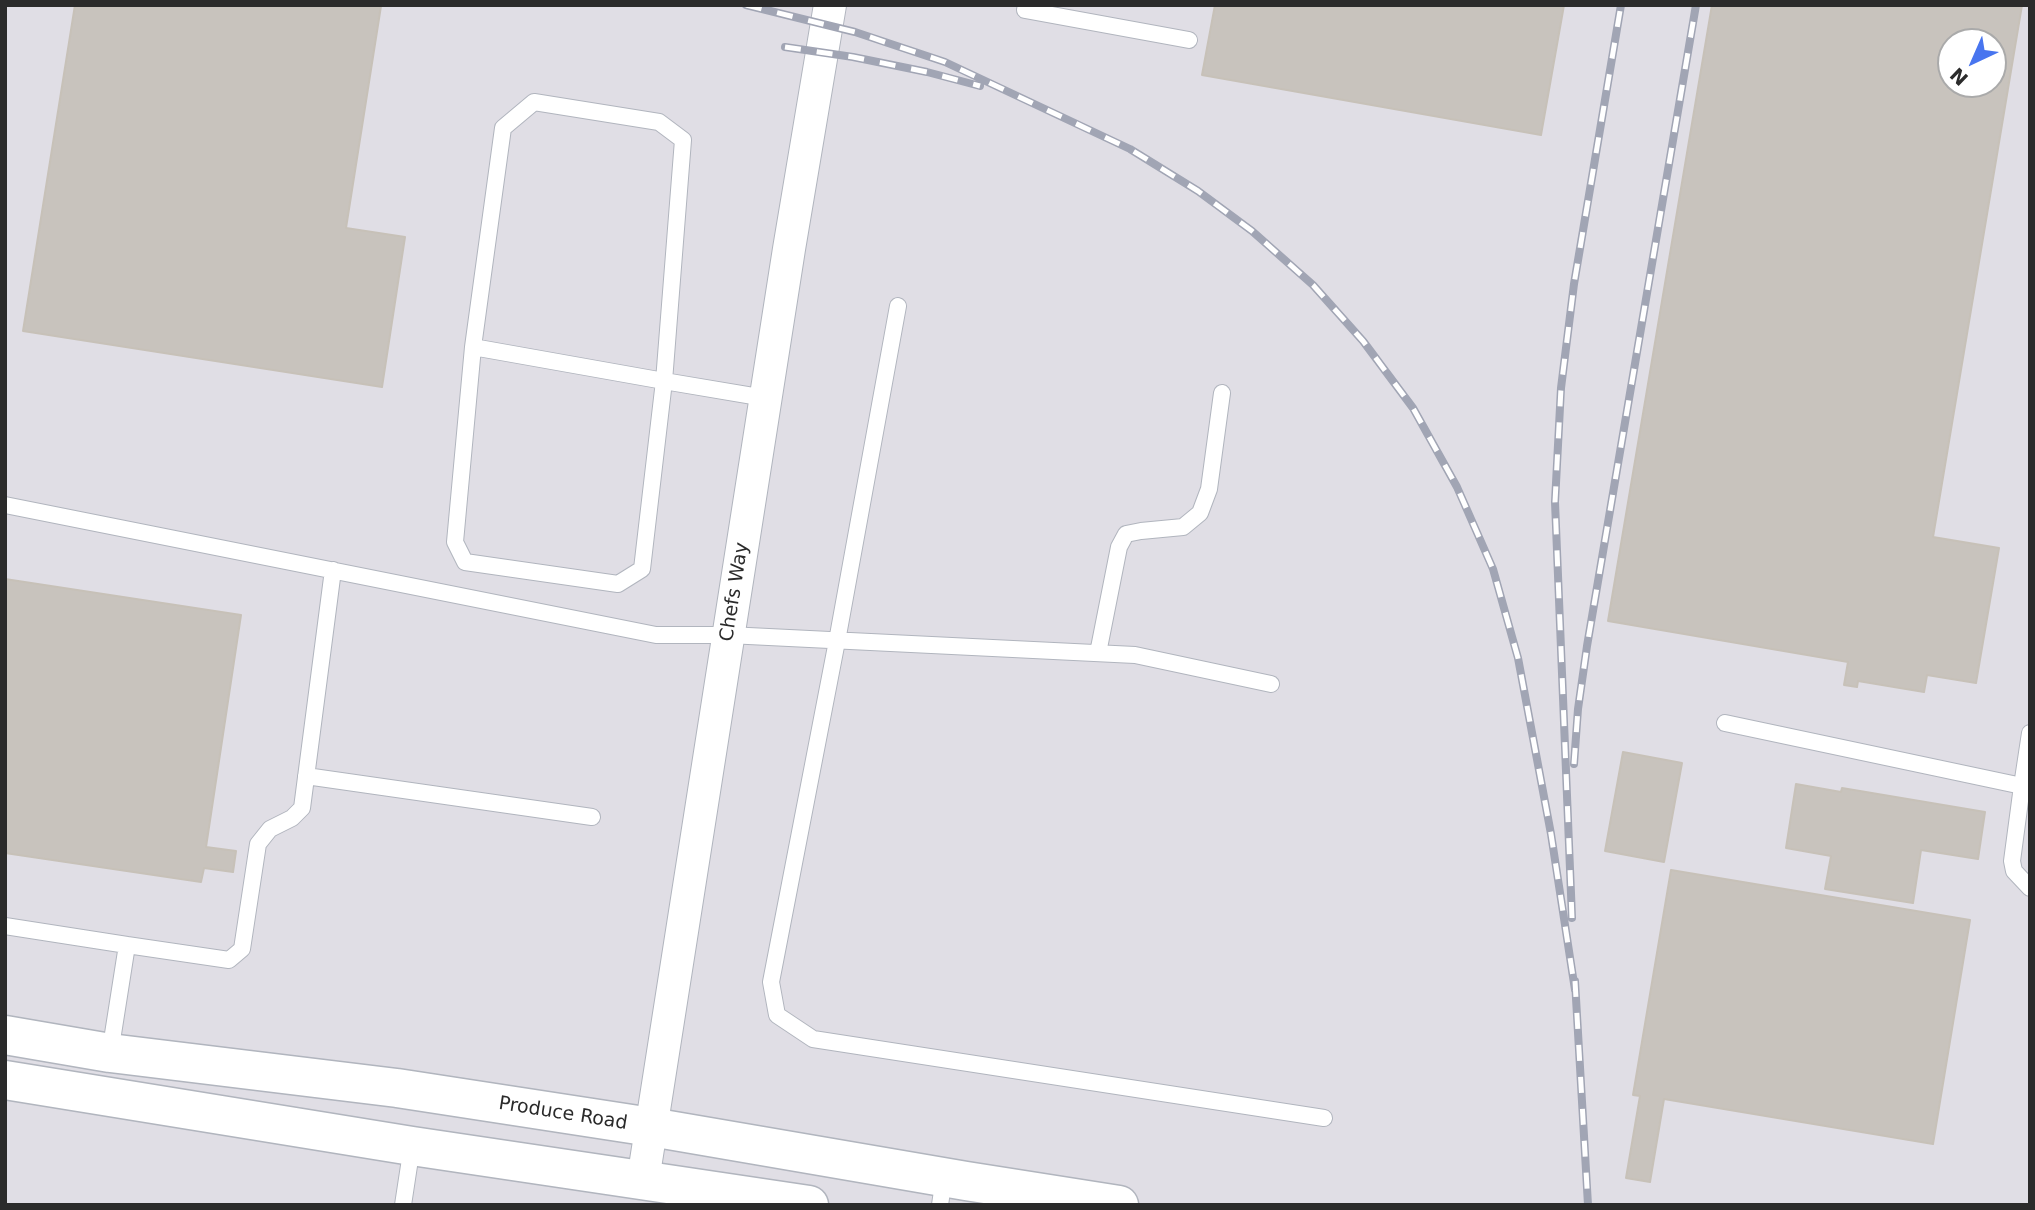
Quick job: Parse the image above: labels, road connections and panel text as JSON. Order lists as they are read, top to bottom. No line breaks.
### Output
{"streets":{"street":["Chefs Way","Produce Road"]},"crossings":[["Chefs Way","Produce Road"]],"north":"bottom left"}
